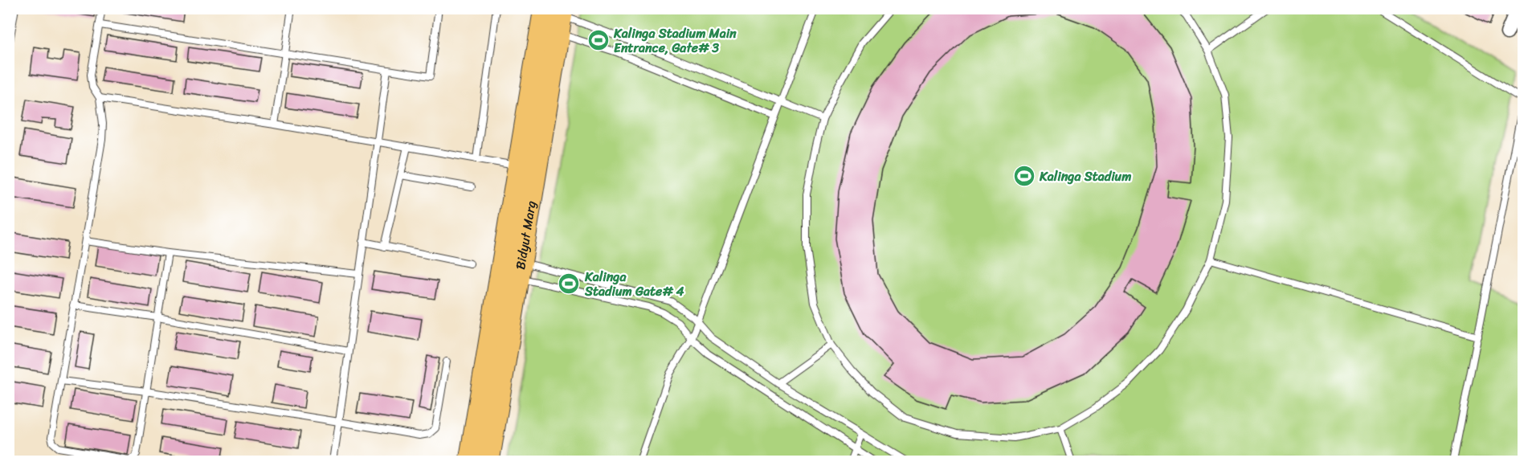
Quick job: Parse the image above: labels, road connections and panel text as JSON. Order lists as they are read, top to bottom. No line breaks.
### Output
{"streets":{"main road":["Bidyut Marg"]},"places":{"sports":["Kalinga Stadium Main Entrance, Gate# 3","Kalinga Stadium","Kalinga Stadium Gate# 4"]}}
